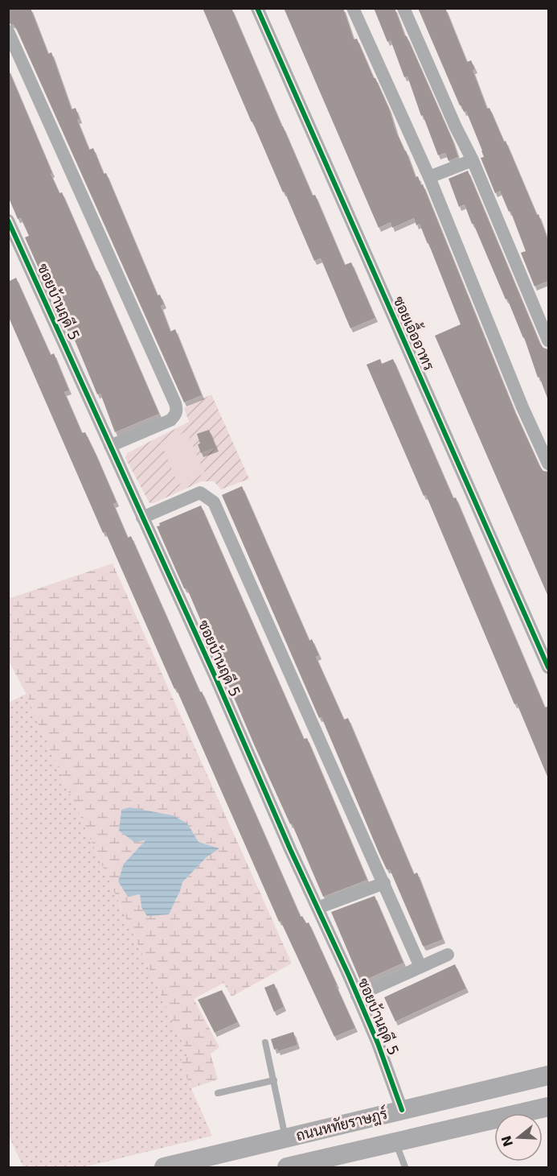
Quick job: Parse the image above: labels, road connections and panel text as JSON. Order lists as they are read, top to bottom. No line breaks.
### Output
{"streets":{"main road":["ถนนหทัยราษฎร์"],"street":["ซอยบ้านฤดี 5","ซอยเอื้ออาทร"]},"crossings":[["ซอยบ้านฤดี 5","ถนนหทัยราษฎร์"]],"north":"left"}
